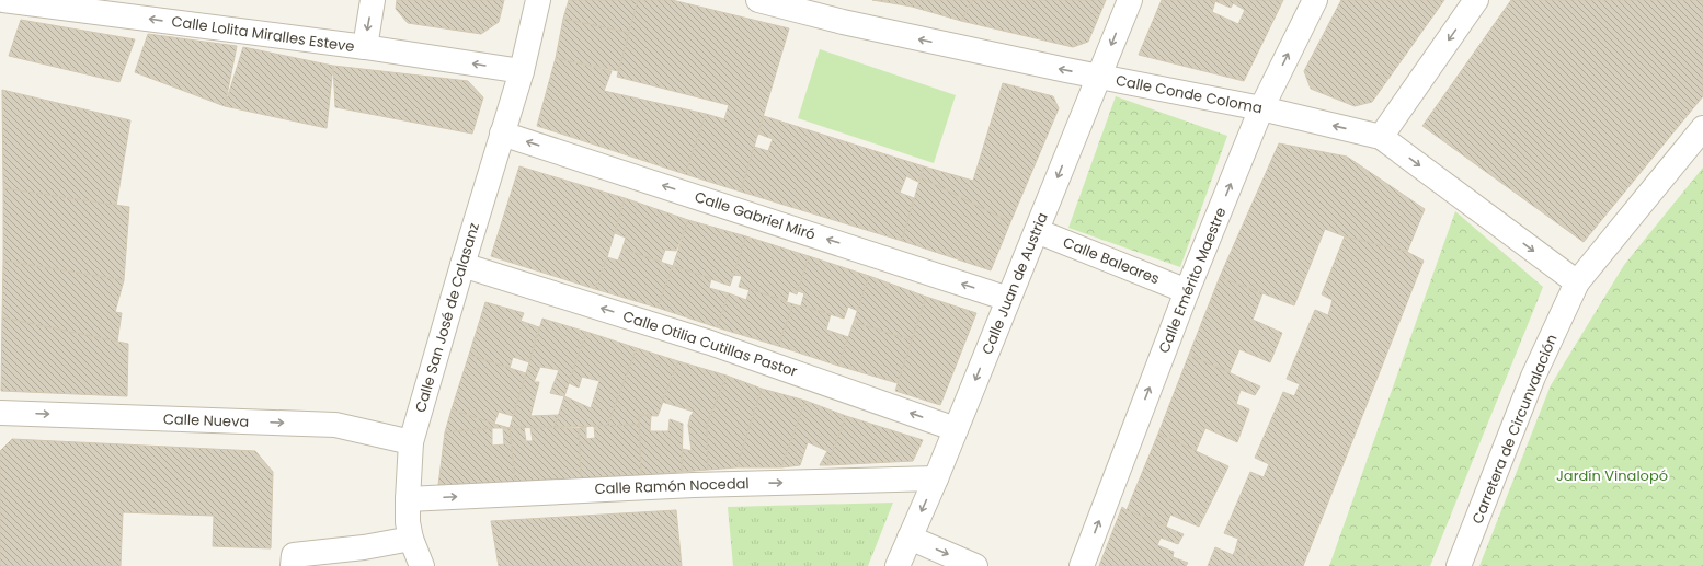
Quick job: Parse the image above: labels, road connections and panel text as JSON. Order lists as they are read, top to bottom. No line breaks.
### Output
{"streets":{"street":["Calle Lolita Miralles Esteve","Calle Conde Coloma","Calle Gabriel Miró","Calle Baleares","Calle Emérito Maestre","Calle Juan de Austria","Calle San José de Calasanz","Calle Otilia Cutillas Pastor","Calle Nueva","Carretera de Circunvalación","Calle Ramón Nocedal"]},"crossings":[["Calle Lolita Miralles Esteve","Calle San José de Calasanz"],["Calle Conde Coloma","Calle Emérito Maestre"],["Calle Conde Coloma","Calle Juan de Austria"],["Calle Conde Coloma","Carretera de Circunvalación"],["Calle Gabriel Miró","Calle Juan de Austria"],["Calle Gabriel Miró","Calle San José de Calasanz"],["Calle Baleares","Calle Emérito Maestre"],["Calle Baleares","Calle Juan de Austria"],["Calle Juan de Austria","Calle Otilia Cutillas Pastor"],["Calle Juan de Austria","Calle Ramón Nocedal"],["Calle San José de Calasanz","Calle Otilia Cutillas Pastor"],["Calle San José de Calasanz","Calle Nueva"],["Calle San José de Calasanz","Calle Ramón Nocedal"]],"one_way":["Calle Lolita Miralles Esteve","Calle Gabriel Miró","Calle Emérito Maestre","Calle Juan de Austria","Calle Otilia Cutillas Pastor","Calle Nueva","Calle Ramón Nocedal"],"parks":["Jardín Vinalopó"]}
